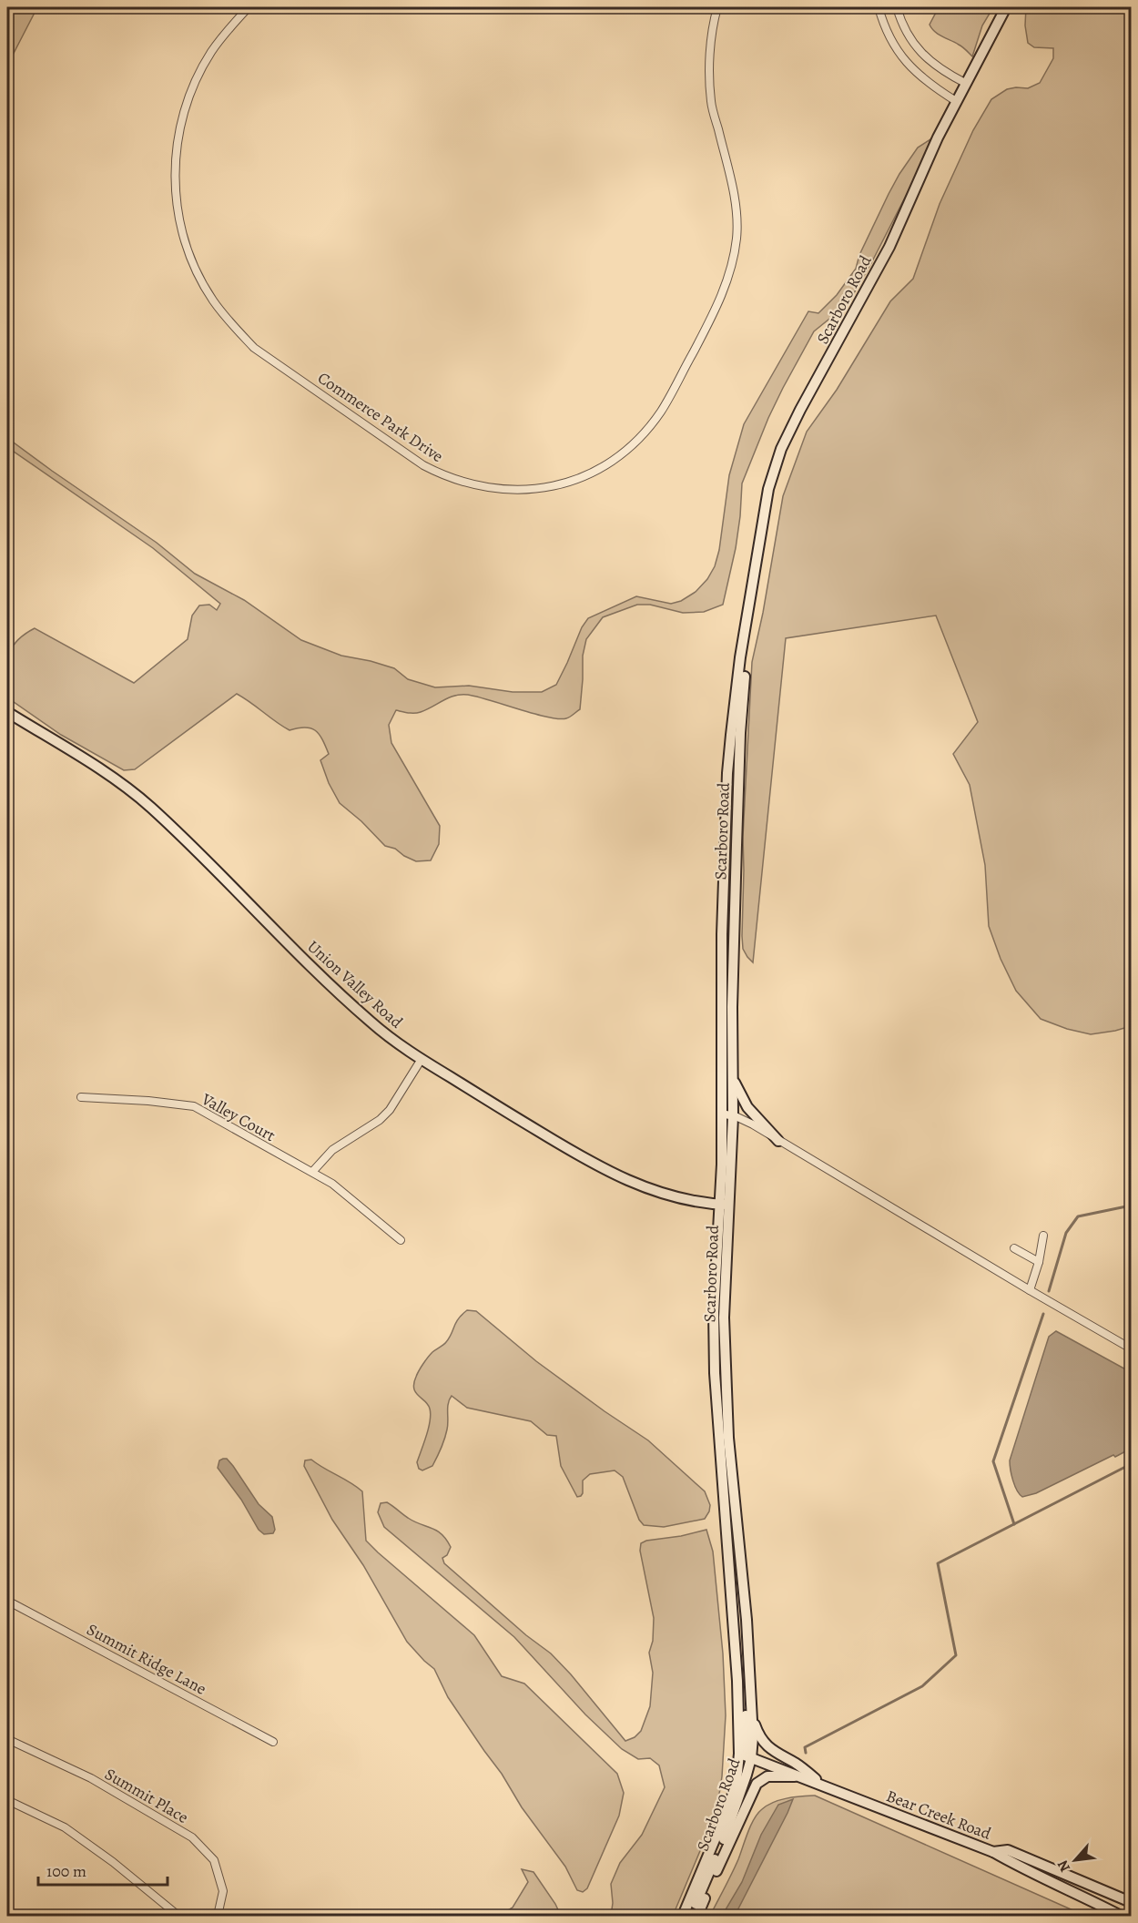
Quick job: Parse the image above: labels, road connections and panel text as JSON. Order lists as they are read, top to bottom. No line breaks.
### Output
{"streets":{"main road":["Scarboro Road","Union Valley Road","Bear Creek Road"],"street":["Commerce Park Drive","Valley Court","Summit Ridge Lane","Summit Place"]},"crossings":[["Scarboro Road","Union Valley Road"],["Scarboro Road","Bear Creek Road"]],"scale_bar":"100 m","north":"bottom left"}
